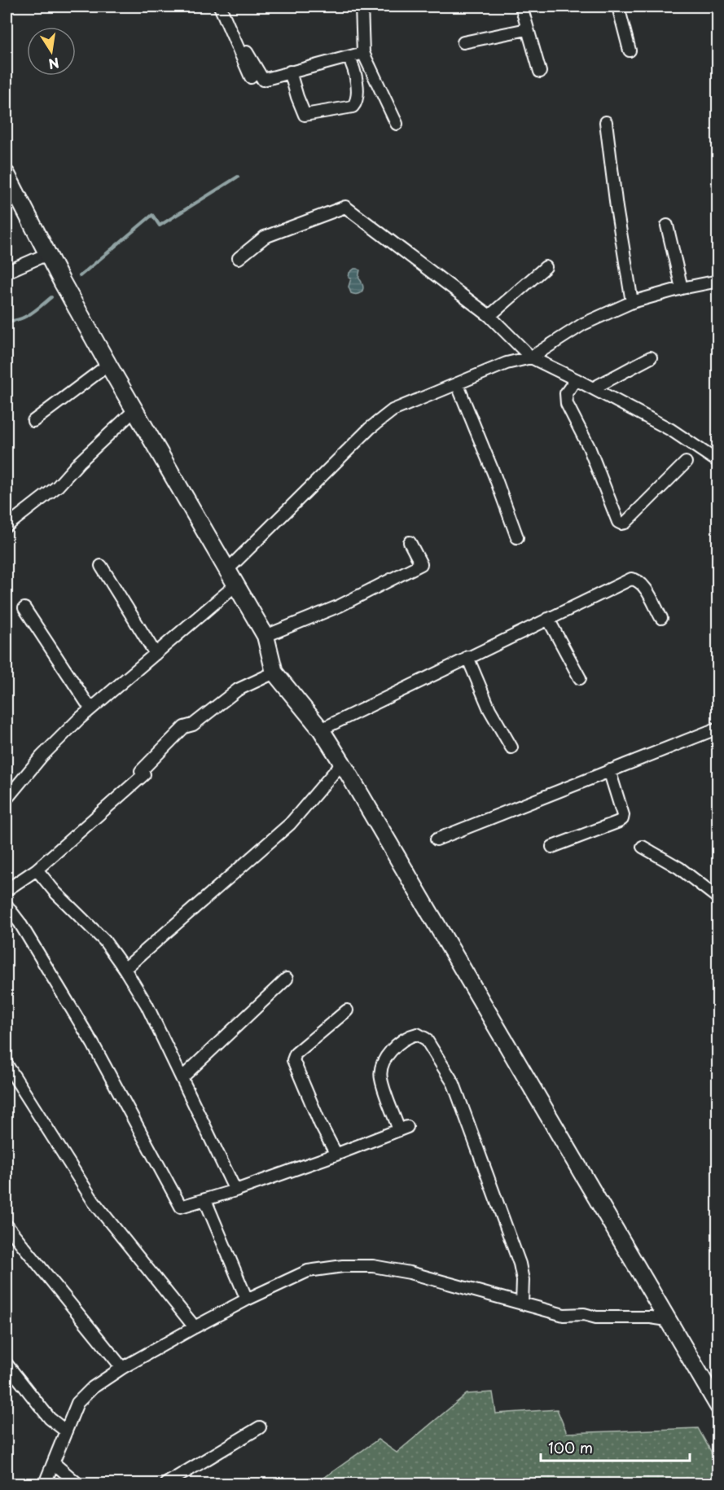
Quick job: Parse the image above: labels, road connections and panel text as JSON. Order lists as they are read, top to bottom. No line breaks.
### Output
{"scale_bar":"100 m","north":"bottom"}
